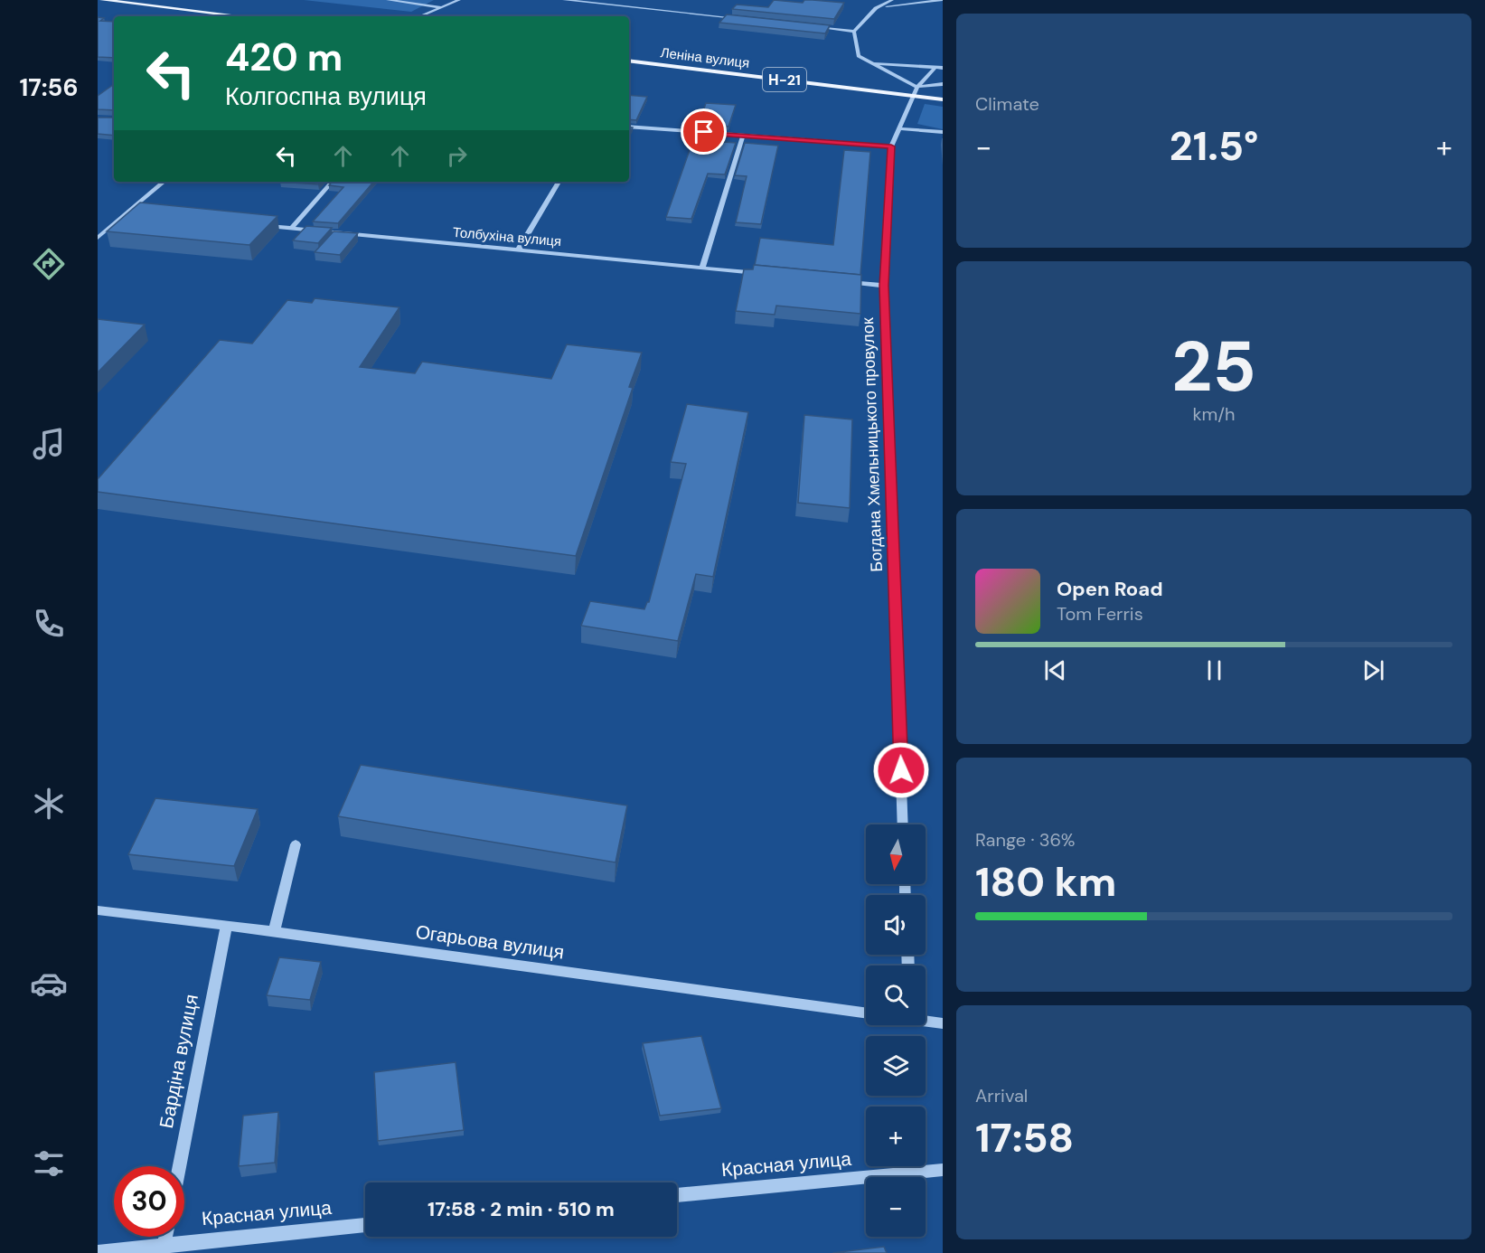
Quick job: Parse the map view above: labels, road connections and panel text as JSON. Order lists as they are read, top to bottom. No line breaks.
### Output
{"streets":{"main road":["Леніна вулиця","Н-21"],"street":["Толбухіна вулиця","Богдана Хмельницького провулок","Огарьова вулиця","Бардіна вулиця","Красная улица"]},"crossings":[["Леніна вулиця","Богдана Хмельницького провулок"],["Огарьова вулиця","Бардіна вулиця"]],"north":"bottom","page":{"tabs":"17:56","tile":["Climate",["25","km/h"],["Range · 36%","180 km"],["Arrival","17:58"]],"turn":["420 m","Колгоспна вулиця"],"heat":["−","21.5°","+"],"song":["Open Road","Tom Ferris"],"map_buttons":["+","−"],"limit":"30","trip":"17:58 · 2 min · 510 m"}}
